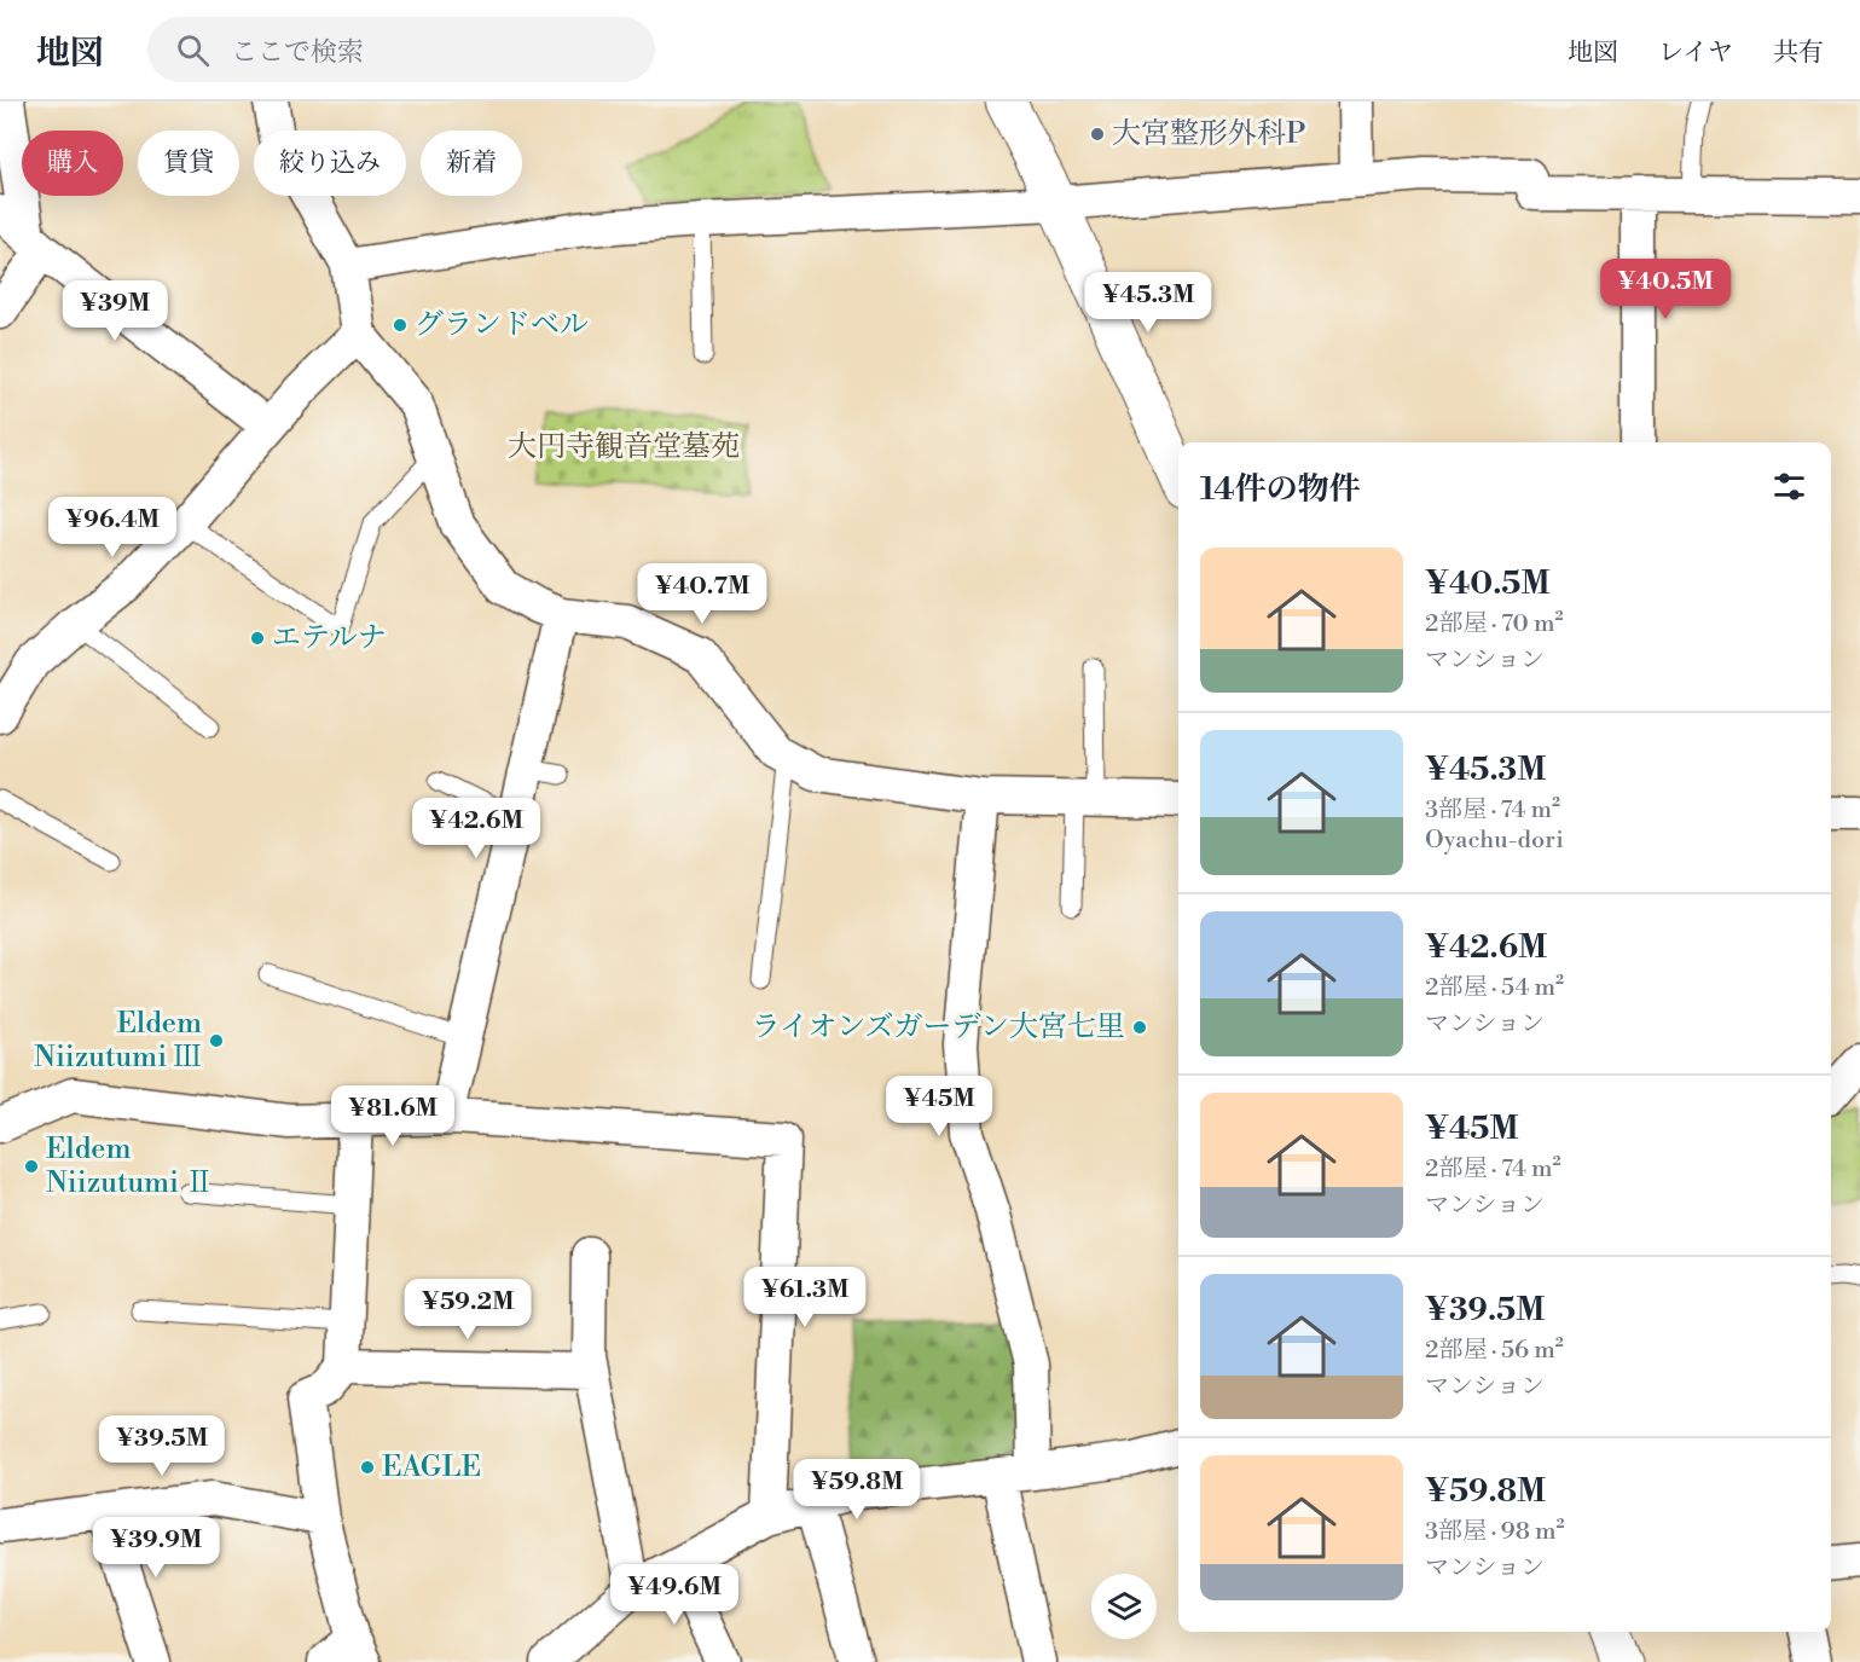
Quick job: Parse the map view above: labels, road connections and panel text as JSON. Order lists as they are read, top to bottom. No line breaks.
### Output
{"parks":["大円寺観音堂墓苑"],"places":["大宮整形外科P","グランドベル","エテルナ","ライオンズガーデン大宮七里","Eldem Niizutumi Ⅲ","Eldem Niizutumi Ⅱ","EAGLE"],"page":{"header":"地図","search":"ここで検索","nav":["地図","レイヤ","共有"],"chip":["購入","賃貸","絞り込み","新着"],"price":["¥40.5M","¥45.3M","¥39M","¥96.4M","¥40.7M","¥42.6M","¥45M","¥81.6M","¥61.3M","¥59.2M","¥39.5M","¥59.8M","¥39.9M","¥49.6M"],"heading":"14件の物件","list":[{"name":"¥40.5M","note":"2部屋 · 70 m² · マンション"},{"name":"¥45.3M","note":"3部屋 · 74 m² · Oyachu-dori"},{"name":"¥42.6M","note":"2部屋 · 54 m² · マンション"},{"name":"¥45M","note":"2部屋 · 74 m² · マンション"},{"name":"¥39.5M","note":"2部屋 · 56 m² · マンション"},{"name":"¥59.8M","note":"3部屋 · 98 m² · マンション"}]}}
